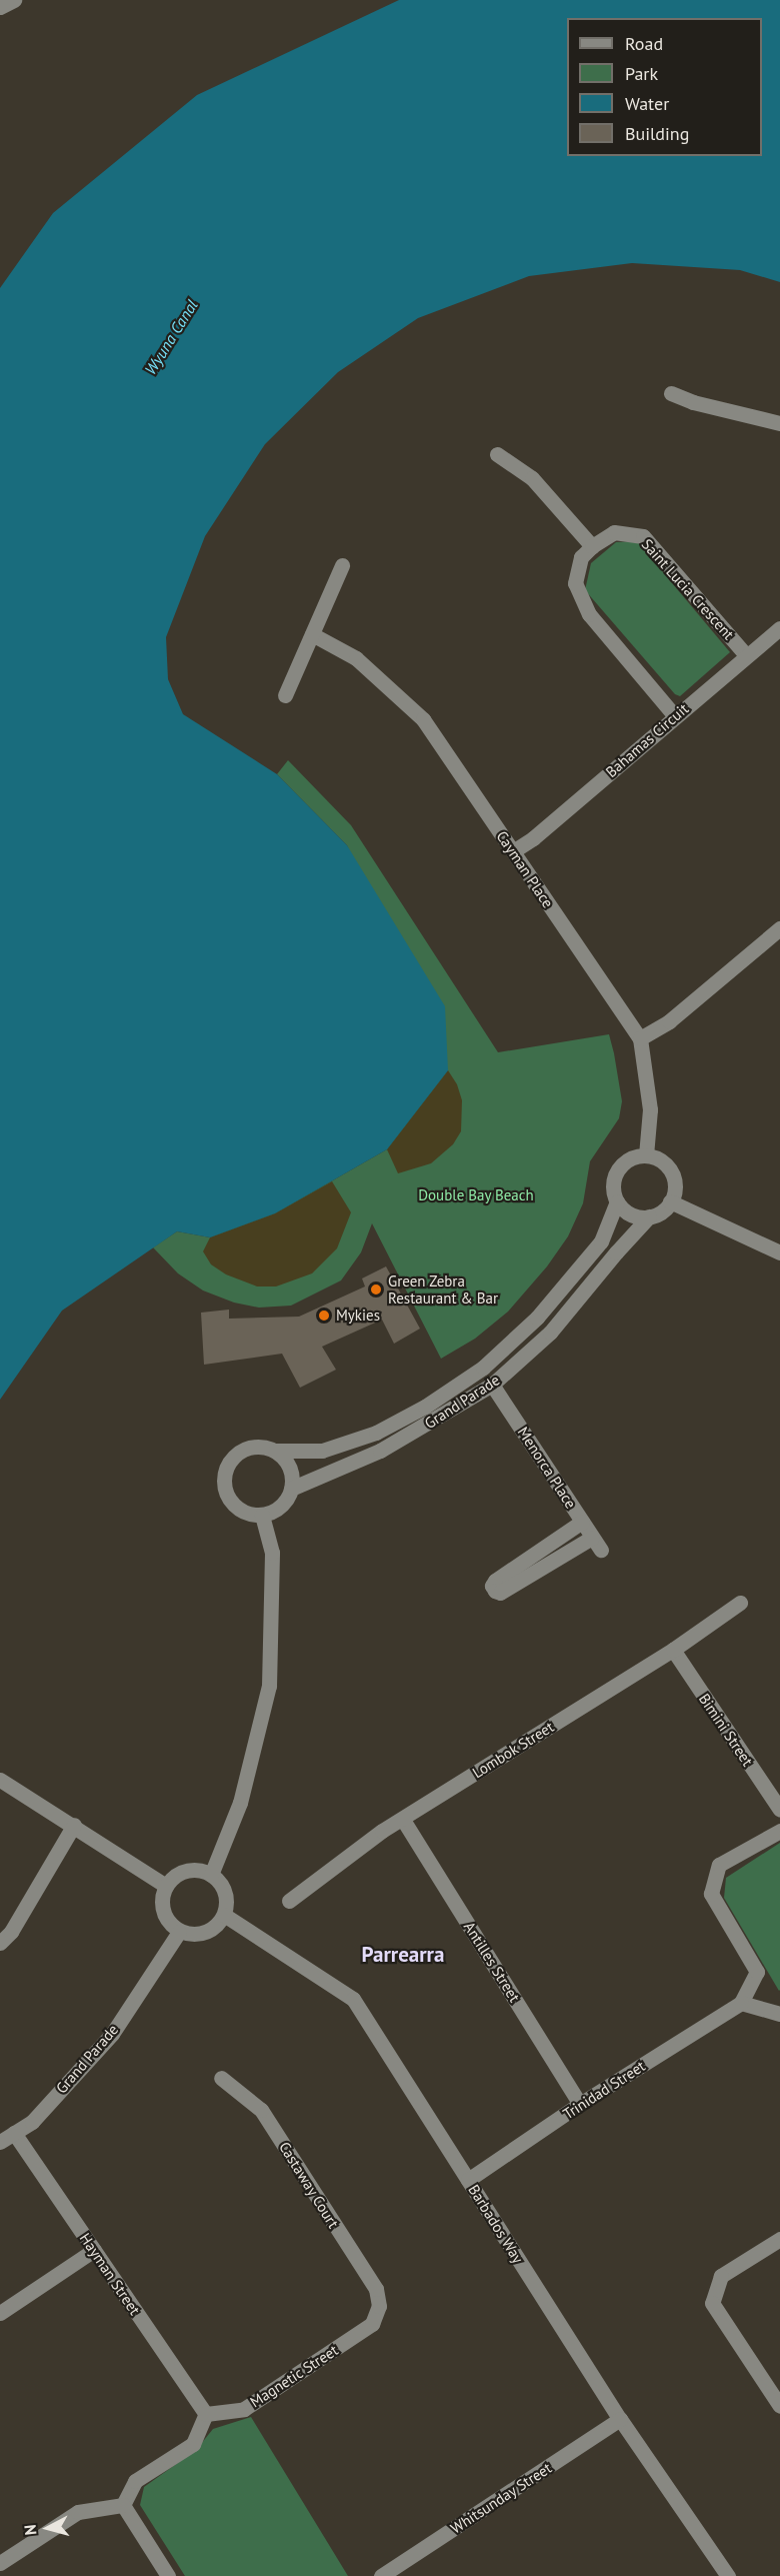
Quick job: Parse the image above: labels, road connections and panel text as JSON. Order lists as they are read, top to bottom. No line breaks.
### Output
{"streets":{"street":["Saint Lucia Crescent","Bahamas Circuit","Cayman Place","Grand Parade","Menorca Place","Bimini Street","Lombok Street","Antilles Street","Trinidad Street","Castaway Court","Barbados Way","Hayman Street","Magnetic Street","Whitsunday Street"]},"crossings":[["Saint Lucia Crescent","Bahamas Circuit"],["Bahamas Circuit","Cayman Place"],["Cayman Place","Grand Parade"],["Grand Parade","Menorca Place"],["Grand Parade","Barbados Way"],["Grand Parade","Hayman Street"],["Bimini Street","Lombok Street"],["Lombok Street","Antilles Street"],["Antilles Street","Trinidad Street"],["Trinidad Street","Barbados Way"],["Castaway Court","Magnetic Street"],["Barbados Way","Whitsunday Street"],["Hayman Street","Magnetic Street"]],"districts":["Parrearra"],"water":["Wyuna Canal"],"parks":["Double Bay Beach"],"places":["Green Zebra Restaurant & Bar","Mykies"],"legend":["Road","Park","Water","Building"],"north":"left"}
